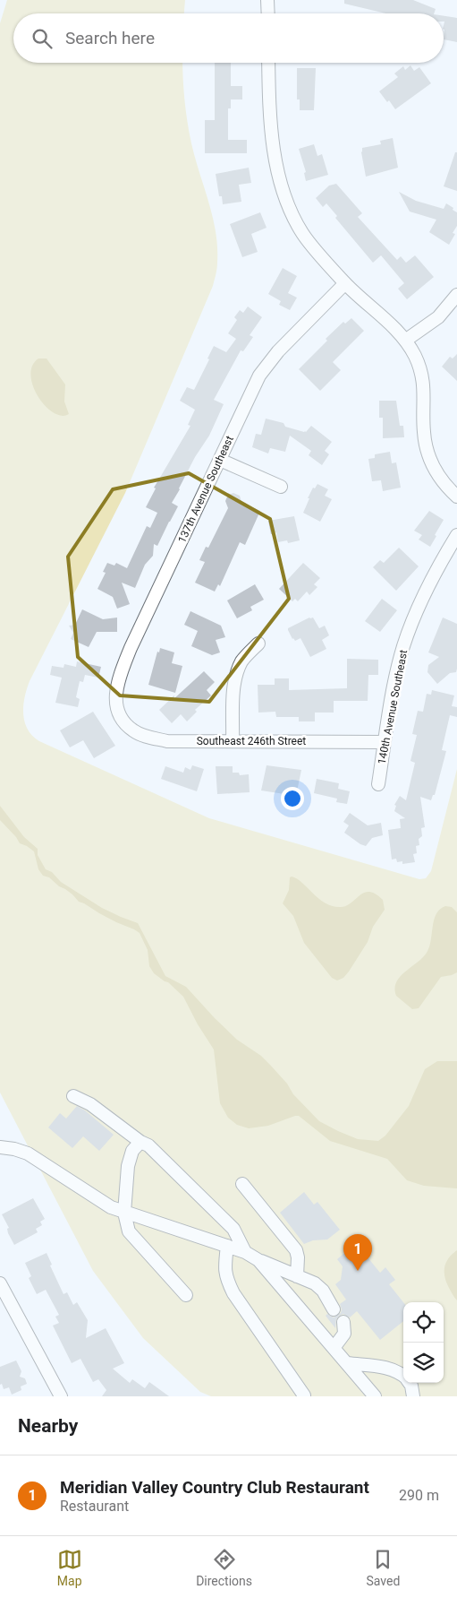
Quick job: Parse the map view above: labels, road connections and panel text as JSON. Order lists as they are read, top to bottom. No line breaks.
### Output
{"streets":{"street":["137th Avenue Southeast","140th Avenue Southeast","Southeast 246th Street"]},"crossings":[["137th Avenue Southeast","Southeast 246th Street"],["140th Avenue Southeast","Southeast 246th Street"]],"page":{"search":"Search here","pins":"1","heading":"Nearby","list":[{"mark":"1","name":"Meridian Valley Country Club Restaurant","note":"Restaurant","value":"290 m"}],"nav":["Map","Directions","Saved"]}}
